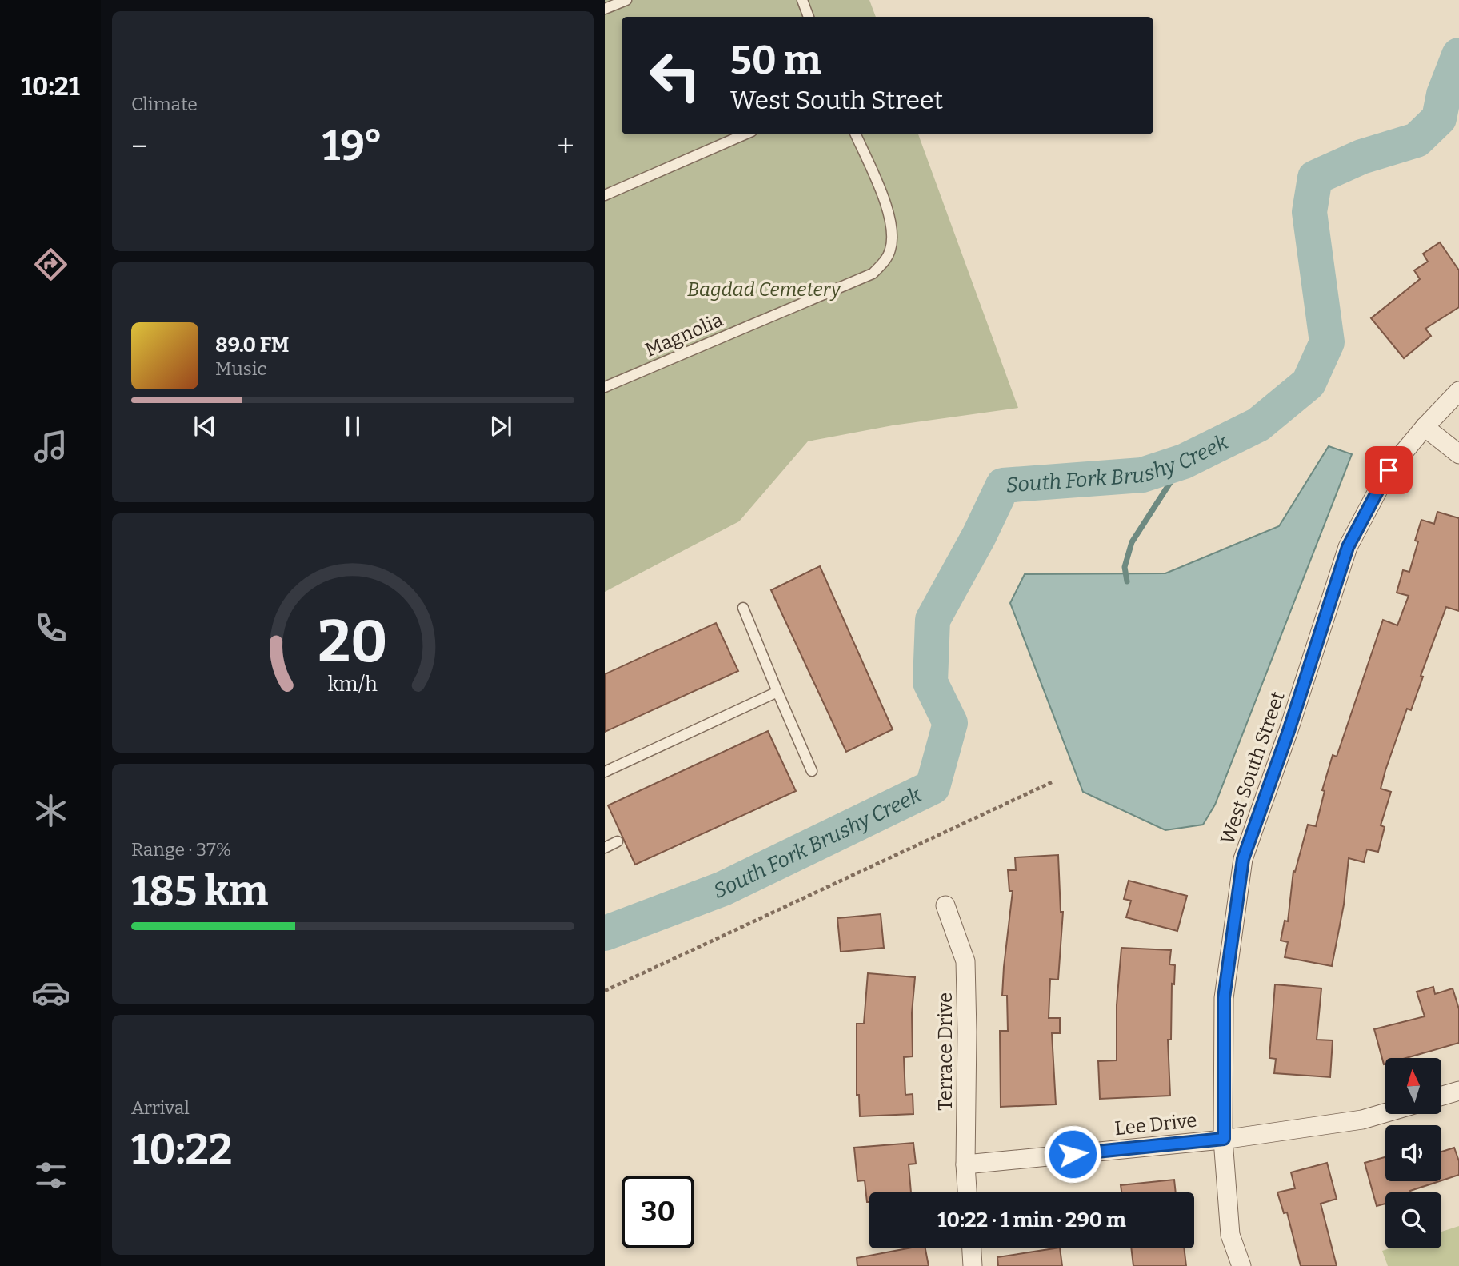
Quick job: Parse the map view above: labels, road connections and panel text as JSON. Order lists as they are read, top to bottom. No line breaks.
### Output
{"streets":{"street":["West South Street","Terrace Drive","Lee Drive"],"lane":["Magnolia"]},"crossings":[["West South Street","Lee Drive"],["Terrace Drive","Lee Drive"]],"water":["South Fork Brushy Creek"],"parks":["Bagdad Cemetery"],"north":"top","page":{"tabs":"10:21","tile":["Climate",["Range · 37%","185 km"],["Arrival","10:22"]],"turn":["50 m","West South Street"],"heat":["−","19°","+"],"song":["89.0 FM","Music"],"limit":"30","trip":"10:22 · 1 min · 290 m","gauge":["20","km/h"]}}
